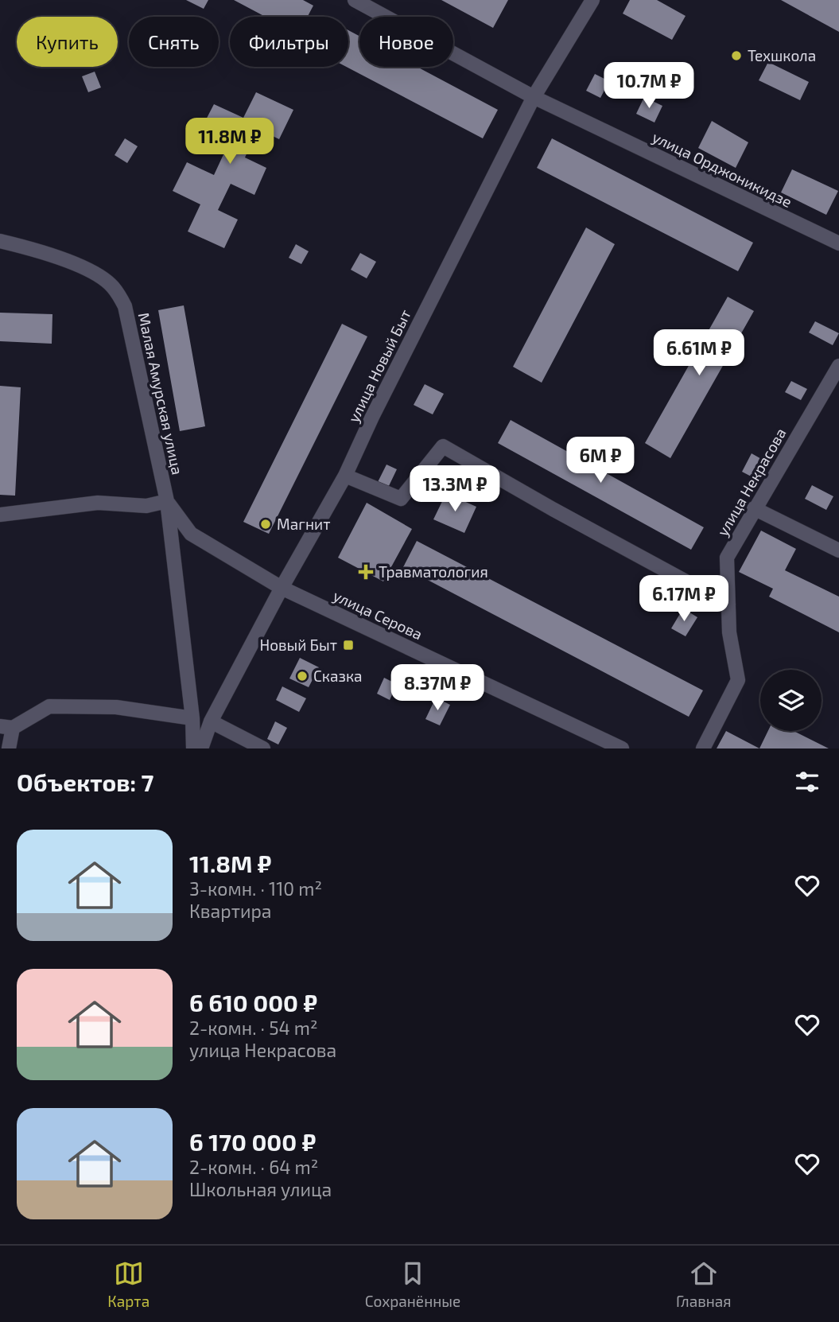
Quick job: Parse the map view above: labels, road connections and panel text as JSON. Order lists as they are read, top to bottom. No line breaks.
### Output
{"streets":{"street":["улица Орджоникидзе","улица Новый Быт","Малая Амурская улица","улица Некрасова","улица Серова"]},"crossings":[["улица Орджоникидзе","улица Новый Быт"],["улица Новый Быт","улица Серова"],["Малая Амурская улица","улица Серова"]],"places":{"other":["Техшкола","Магнит","Сказка"],"health":["Травматология"],"transit":["Новый Быт"]},"page":{"chip":["Купить","Снять","Фильтры","Новое"],"price":["10.7M ₽","11.8M ₽","6.61M ₽","6M ₽","13.3M ₽","6.17M ₽","8.37M ₽"],"heading":"Объектов: 7","list":[{"name":"11.8M ₽","note":"3-комн. · 110 m² · Квартира"},{"name":"6 610 000 ₽","note":"2-комн. · 54 m² · улица Некрасова"},{"name":"6 170 000 ₽","note":"2-комн. · 64 m² · Школьная улица"}],"tabs":["Карта","Сохранённые","Главная"]}}
